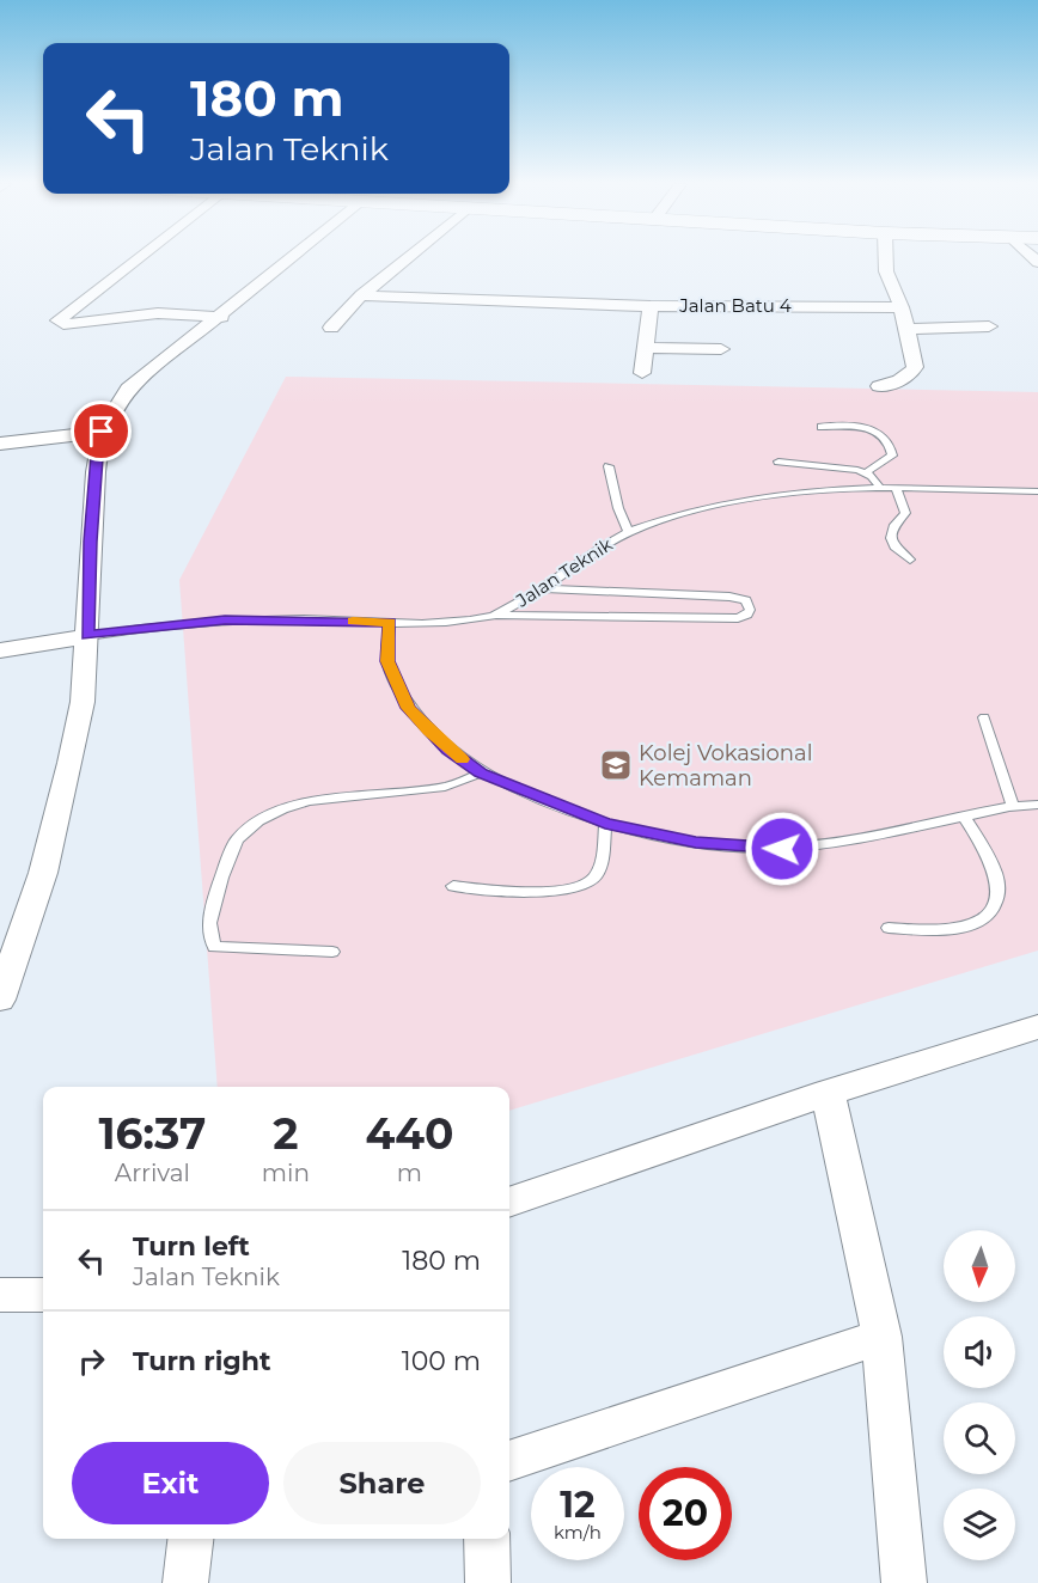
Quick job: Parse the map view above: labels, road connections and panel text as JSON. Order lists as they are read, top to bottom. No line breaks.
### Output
{"streets":{"street":["Jalan Batu 4"],"lane":["Jalan Teknik"]},"places":{"school or university":["Kolej Vokasional Kemaman"]},"north":"bottom","page":{"turn":["180 m","Jalan Teknik"],"eta":["16:37","Arrival","2","min","440","m"],"list":[{"name":"Turn left","note":"Jalan Teknik","value":"180 m"},{"name":"Turn right","value":"100 m"}],"buttons":["Exit","Share"],"speed":"12 km/h","limit":"20"}}
